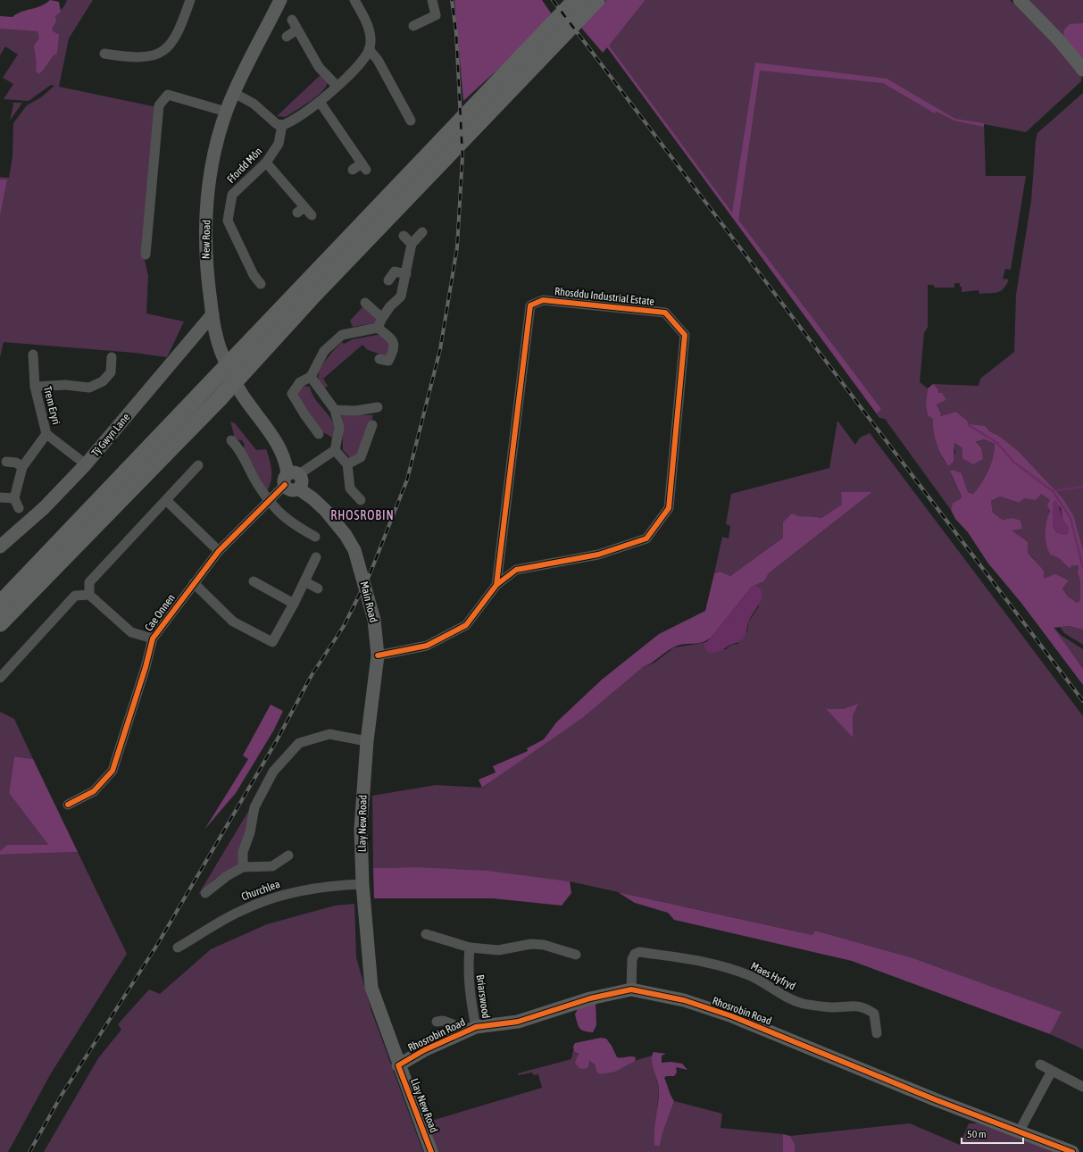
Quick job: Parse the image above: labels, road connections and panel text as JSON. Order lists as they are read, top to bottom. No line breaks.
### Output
{"streets":{"main road":["New Road","Tŷ Gwyn Lane","Main Road","Llay New Road","Rhosrobin Road"],"street":["Ffordd Môn","Rhosddu Industrial Estate","Trem Eryri","Cae Onnen","Churchlea","Maes Hyfryd","Briarswood"]},"crossings":[["New Road","Tŷ Gwyn Lane"],["New Road","Main Road"],["New Road","Cae Onnen"],["Rhosddu Industrial Estate","Main Road"],["Rhosddu Industrial Estate","Llay New Road"],["Trem Eryri","Tŷ Gwyn Lane"],["Main Road","Llay New Road"],["Llay New Road","Churchlea"],["Llay New Road","Rhosrobin Road"],["Maes Hyfryd","Rhosrobin Road"],["Briarswood","Rhosrobin Road"]],"districts":["RHOSROBIN"],"scale_bar":"50 m"}
